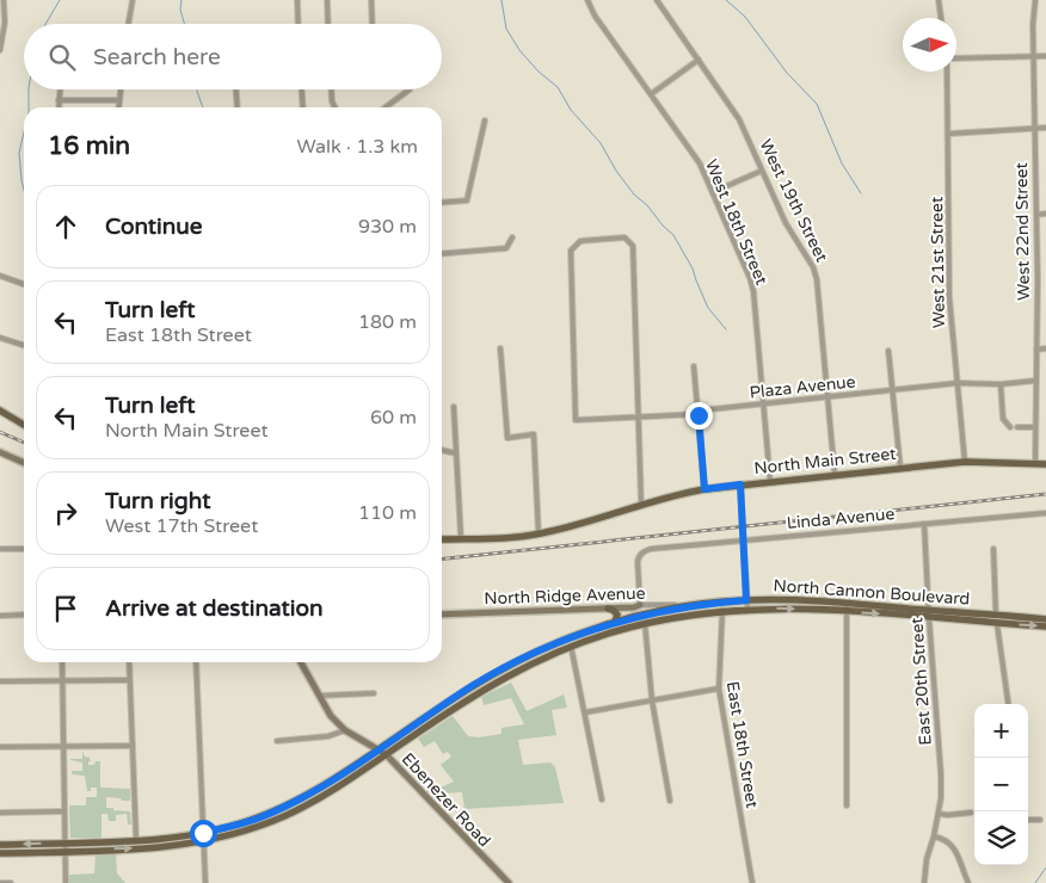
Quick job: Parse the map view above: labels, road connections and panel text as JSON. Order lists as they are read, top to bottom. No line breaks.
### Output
{"streets":{"main road":["North Main Street","North Cannon Boulevard"],"street":["West 19th Street","West 18th Street","West 22nd Street","West 21st Street","Plaza Avenue","Linda Avenue","North Ridge Avenue","East 20th Street","East 18th Street","Ebenezer Road"]},"crossings":[["West 19th Street","Plaza Avenue"],["West 19th Street","North Main Street"],["West 18th Street","Plaza Avenue"],["West 18th Street","North Main Street"],["West 22nd Street","Plaza Avenue"],["West 22nd Street","North Main Street"],["West 21st Street","Plaza Avenue"],["West 21st Street","North Main Street"],["Linda Avenue","North Ridge Avenue"],["Linda Avenue","East 20th Street"],["North Cannon Boulevard","North Ridge Avenue"],["North Cannon Boulevard","East 20th Street"],["North Cannon Boulevard","East 18th Street"],["North Cannon Boulevard","Ebenezer Road"]],"north":"right","page":{"search":"Search here","heading":["16 min","Walk · 1.3 km"],"list":[["Continue","930 m"],["Turn left","East 18th Street","180 m"],["Turn left","North Main Street","60 m"],["Turn right","West 17th Street","110 m"],"Arrive at destination"],"map_buttons":["+","−"]}}
